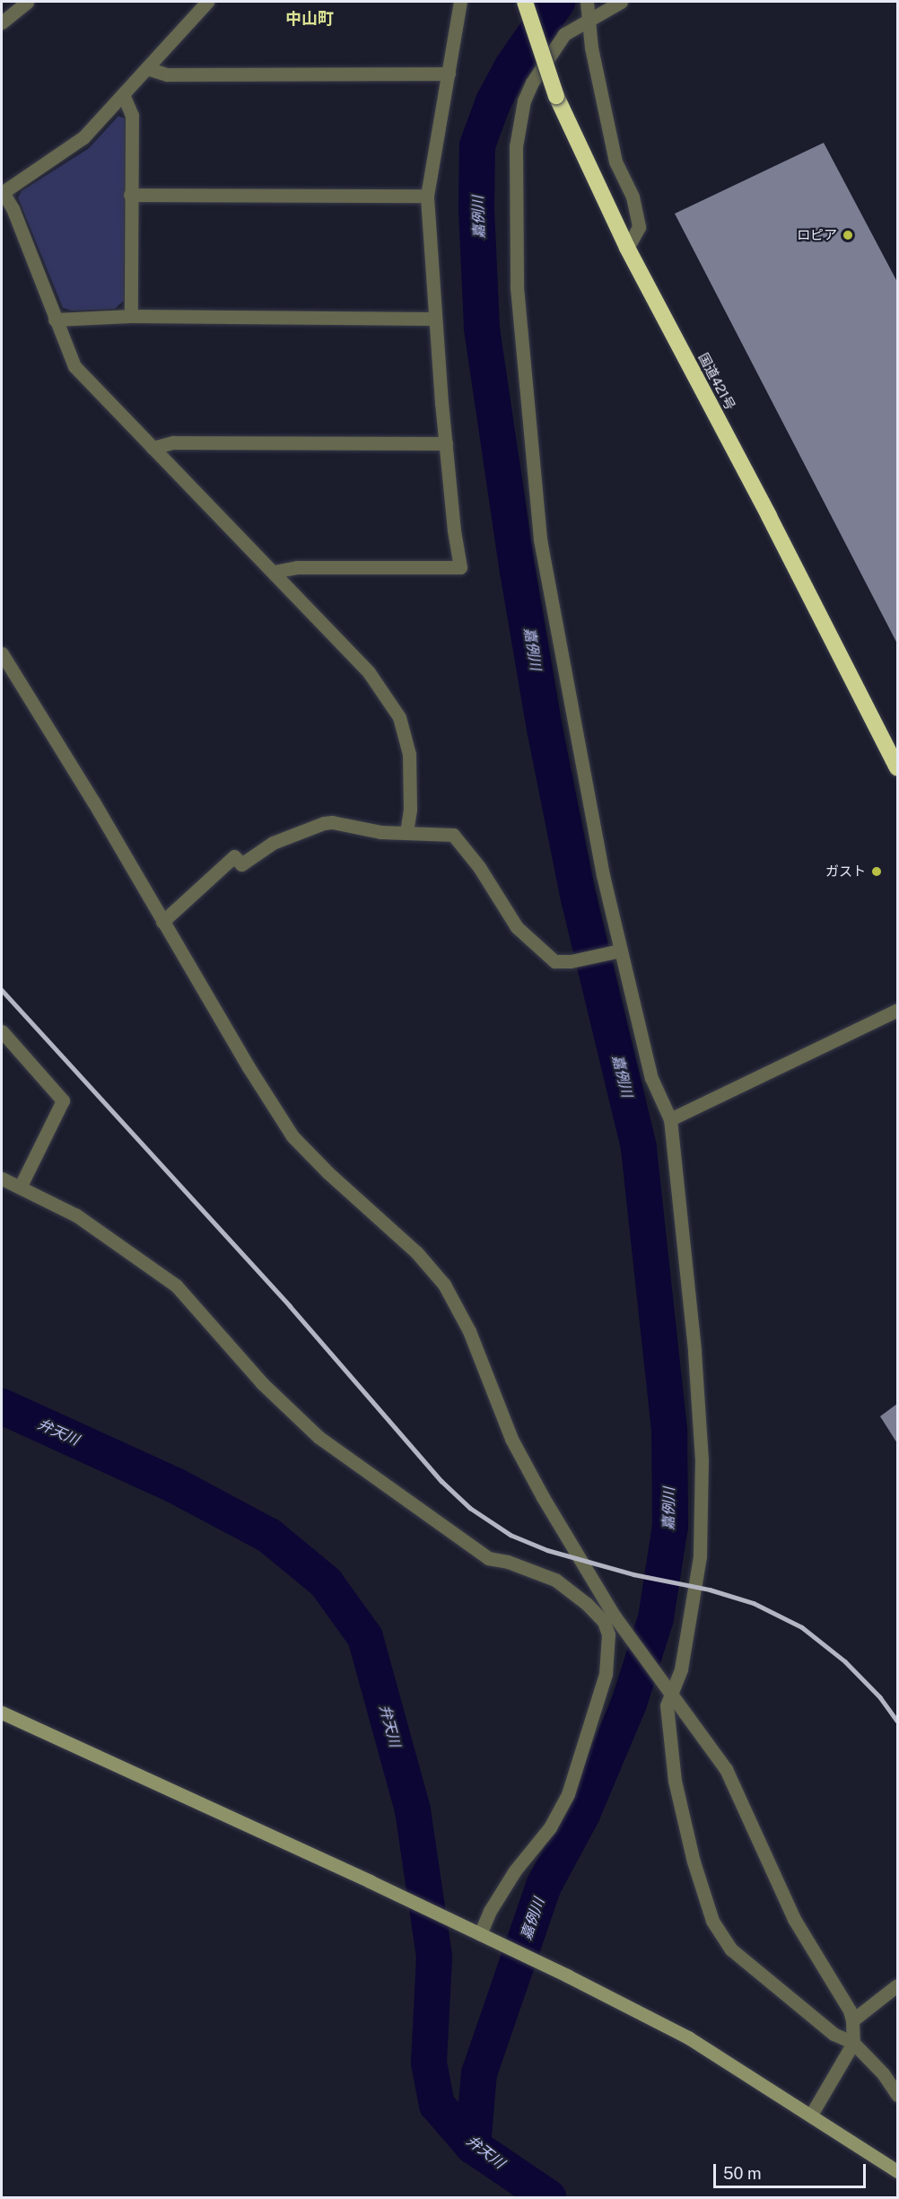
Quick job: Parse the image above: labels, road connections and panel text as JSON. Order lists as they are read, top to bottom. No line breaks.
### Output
{"streets":{"highway":["国道421号"]},"districts":["中山町"],"water":["嘉例川","弁天川"],"places":["ロピア","ガスト"],"scale_bar":"50 m"}
